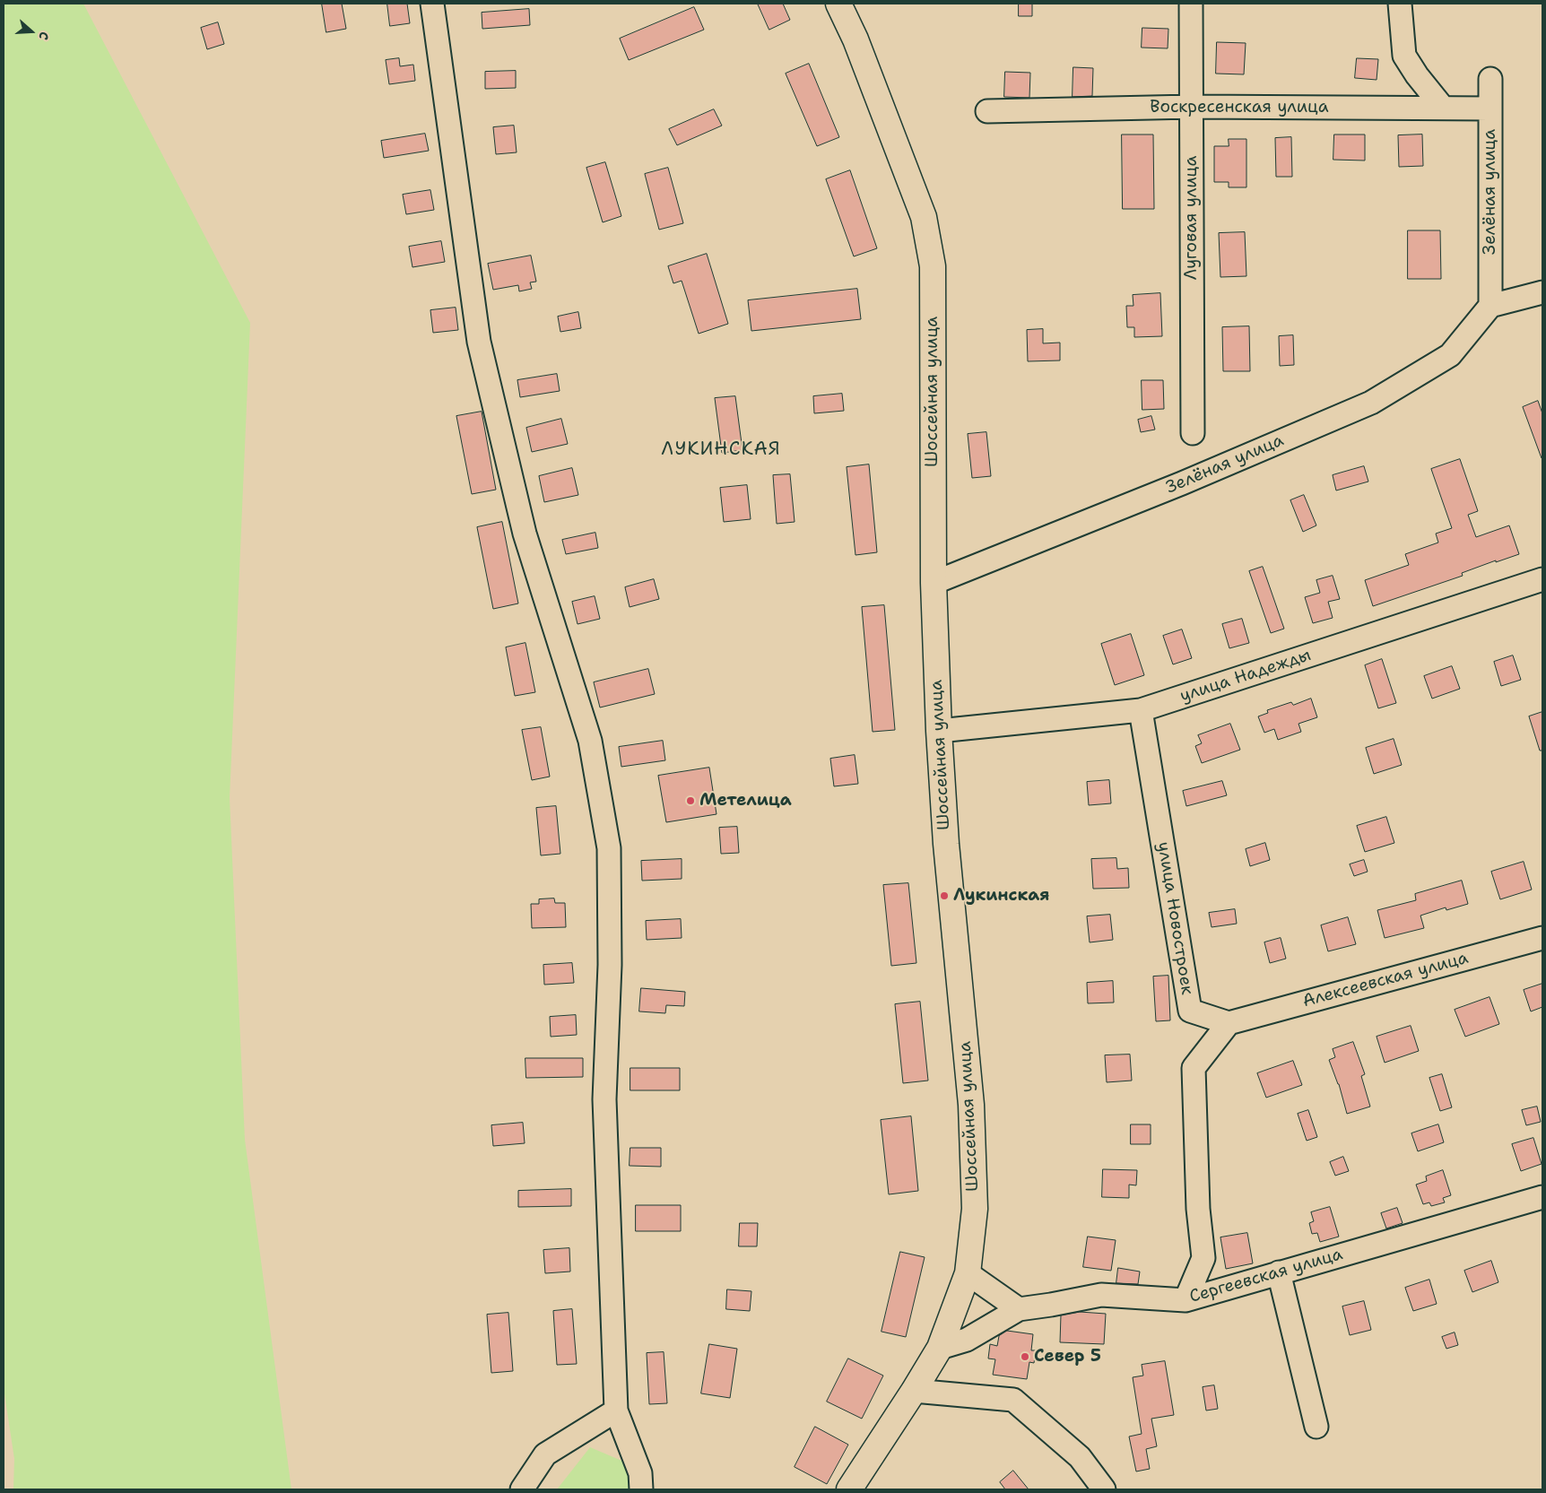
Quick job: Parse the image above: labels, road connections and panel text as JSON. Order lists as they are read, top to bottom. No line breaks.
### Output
{"streets":{"main road":["Шоссейная улица"],"street":["Воскресенская улица","Зелёная улица","Луговая улица","улица Надежды","улица Новостроек","Алексеевская улица","Сергеевская улица"]},"crossings":[["Воскресенская улица","Зелёная улица"],["Воскресенская улица","Луговая улица"],["Зелёная улица","Шоссейная улица"],["Шоссейная улица","улица Надежды"],["улица Надежды","улица Новостроек"],["улица Новостроек","Алексеевская улица"]],"districts":["ЛУКИНСКАЯ"],"places":["Метелица","Лукинская","Север 5"],"north":"right"}
